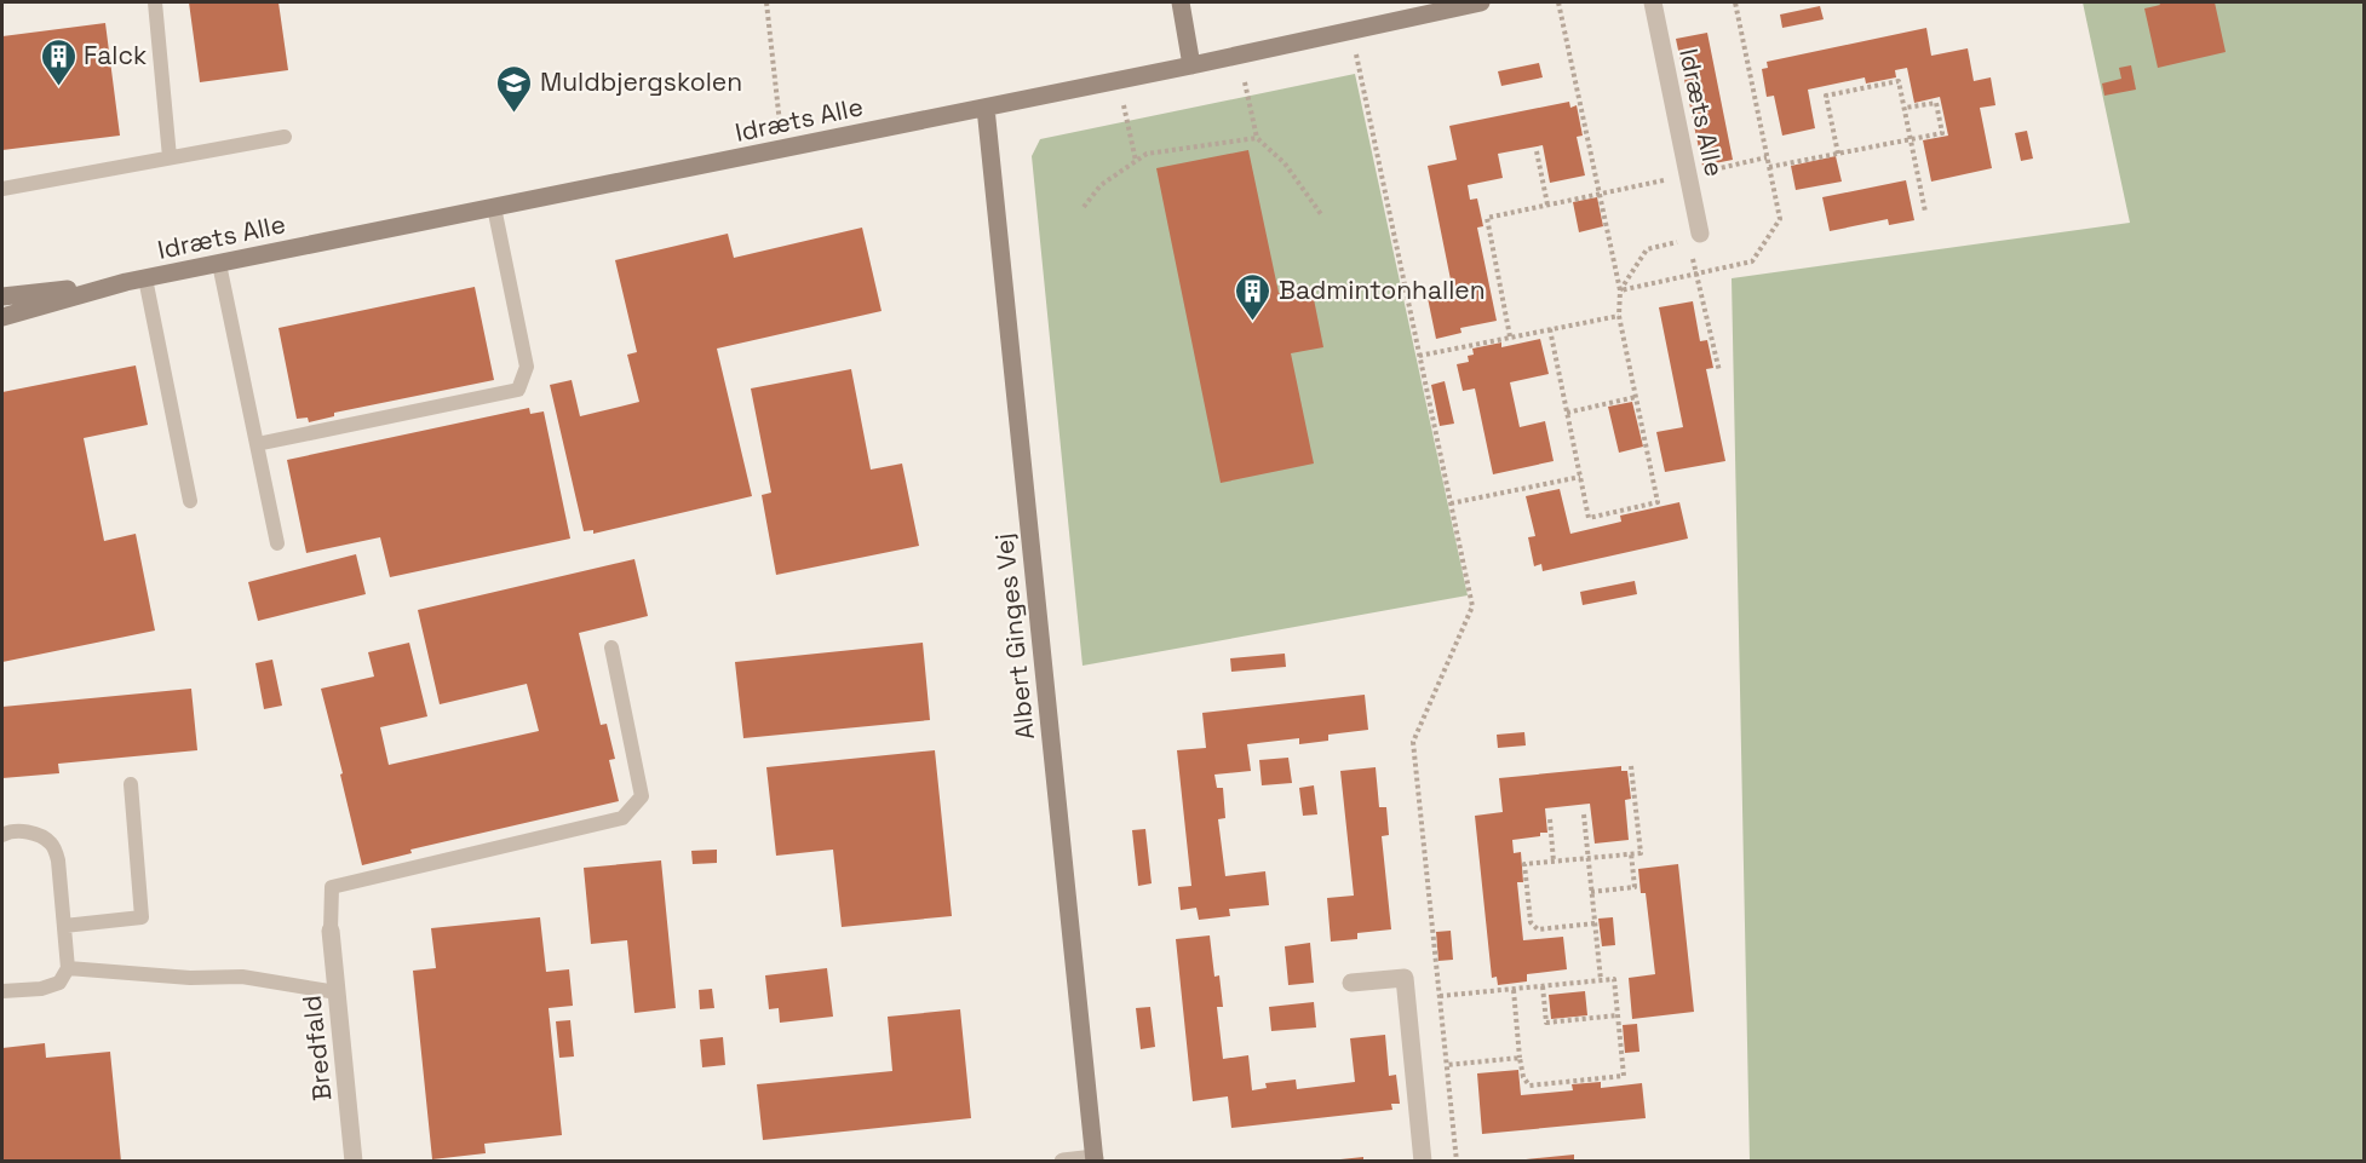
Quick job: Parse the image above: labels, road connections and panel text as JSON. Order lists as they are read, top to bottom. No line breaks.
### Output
{"streets":{"street":["Idræts Alle","Albert Ginges Vej","Bredfald"]},"crossings":[["Idræts Alle","Albert Ginges Vej"]],"places":{"building":["Falck","Badmintonhallen"],"school or university":["Muldbjergskolen"]}}
